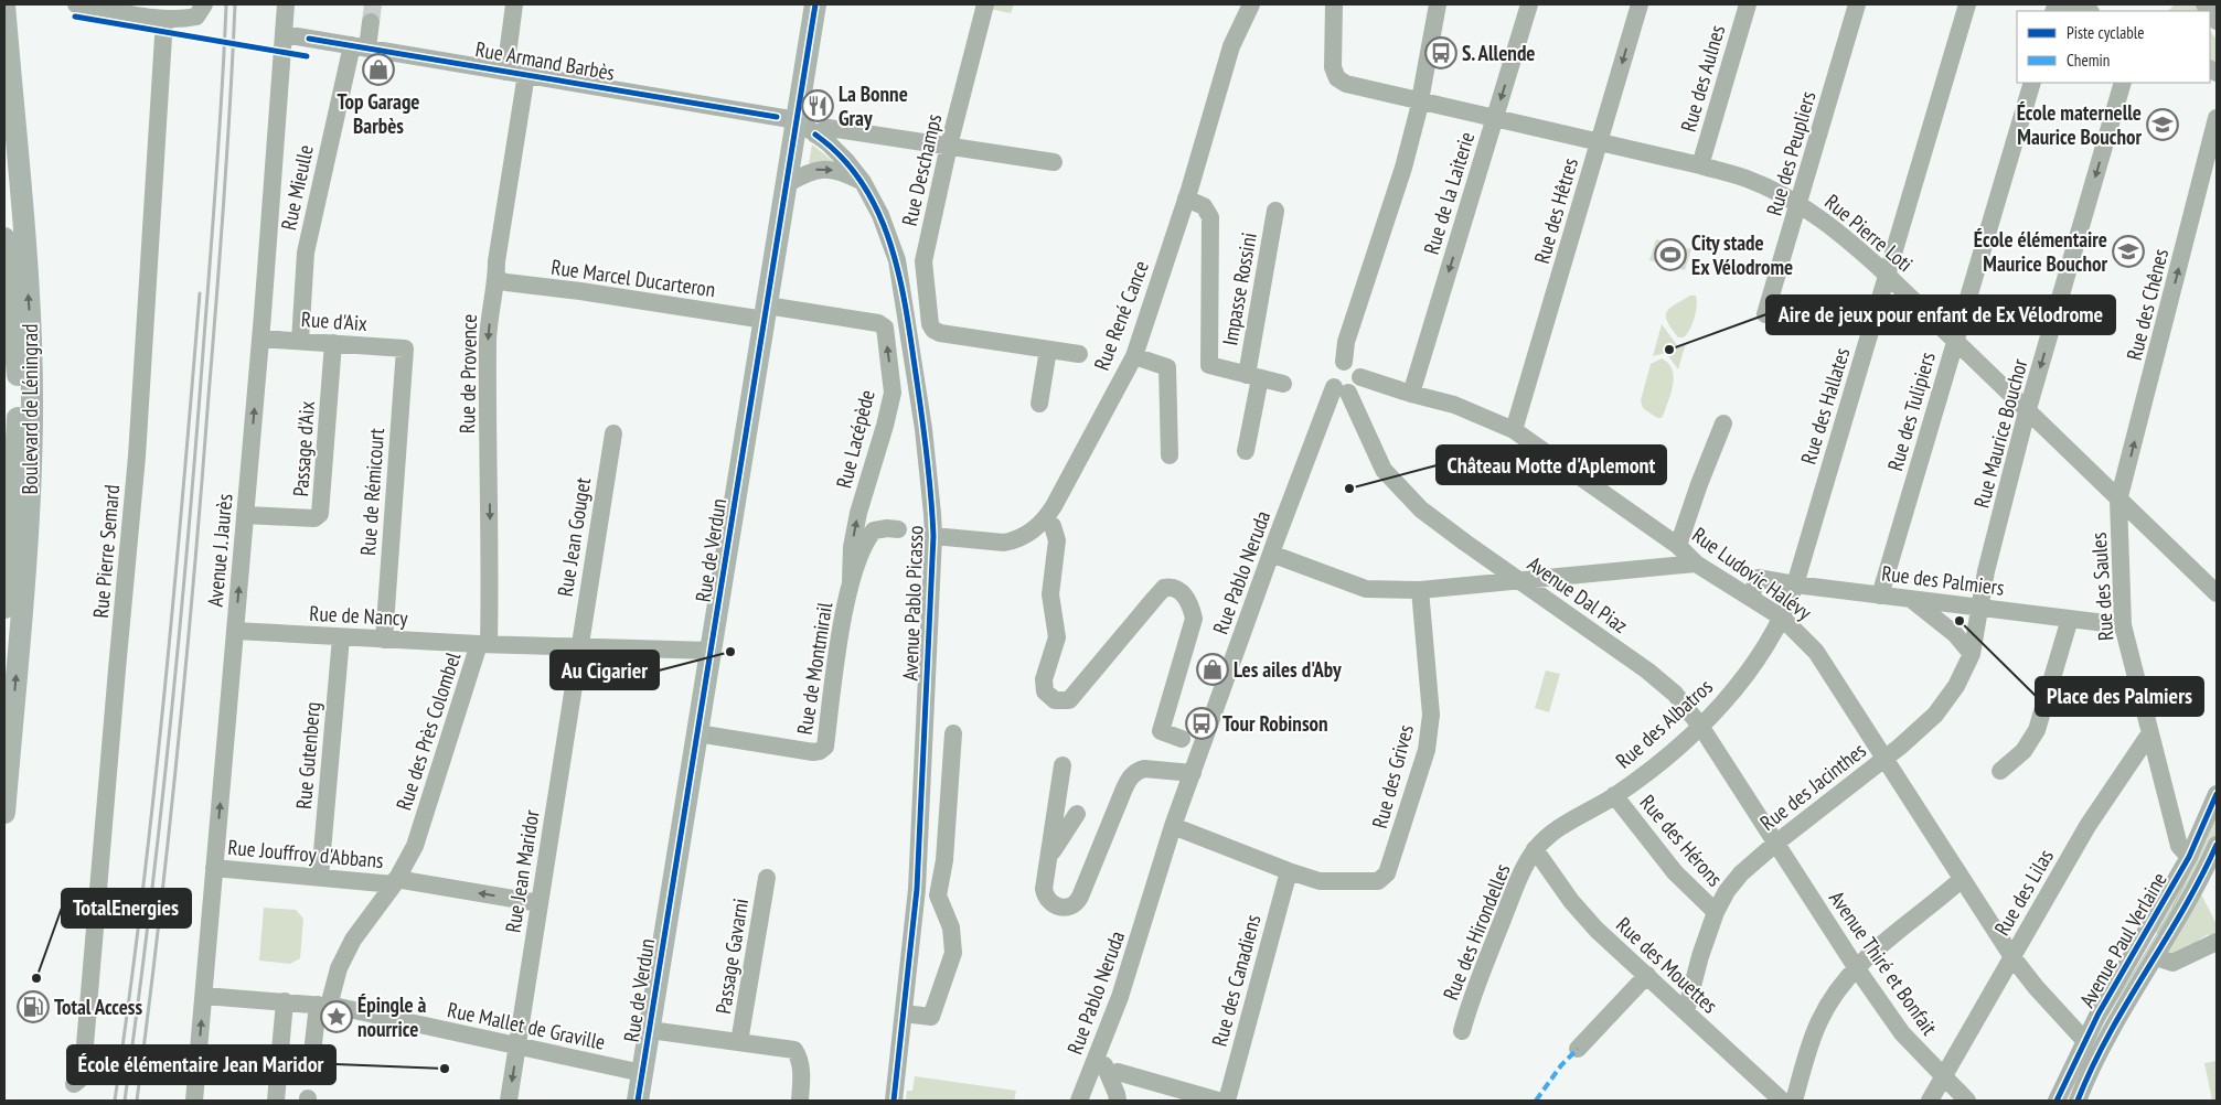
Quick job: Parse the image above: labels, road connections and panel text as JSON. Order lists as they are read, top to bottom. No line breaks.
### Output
{"streets":{"main road":["Boulevard de Léningrad","Rue de Verdun"],"street":["Rue Armand Barbès","Rue des Aulnes","Rue des Peupliers","Rue Deschamps","Rue Mieulle","Rue de la Laiterie","Rue des Hêtres","Rue Pierre Loti","Rue Marcel Ducarteron","Impasse Rossini","Rue des Chênes","Rue René Cance","Rue d'Aix","Rue de Provence","Rue des Hallates","Rue des Tulipiers","Rue Maurice Bouchor","Rue Lacépède","Passage d'Aix","Rue de Rémicourt","Rue Jean Gouget","Avenue J. Jaurès","Rue Pierre Semard","Rue Pablo Neruda","Rue Ludovic Halévy","Rue des Palmiers","Rue des Saules","Avenue Dal Piaz","Avenue Pablo Picasso","Rue de Nancy","Rue de Montmirail","Rue des Albatros","Rue des Près Colombel","Rue Gutenberg","Rue des Grives","Rue des Jacinthes","Rue des Hérons","Rue Jouffroy d'Abbans","Rue Jean Maridor","Rue des Lilas","Rue des Hirondelles","Avenue Paul Verlaine","Passage Gavarni","Avenue Thiré et Bonfait","Rue des Mouettes","Rue des Canadiens","Rue Mallet de Graville"]},"crossings":[["Rue Armand Barbès","Rue Mieulle"],["Rue Armand Barbès","Rue de Provence"],["Rue Armand Barbès","Avenue J. Jaurès"],["Rue Armand Barbès","Rue de Verdun"],["Rue Armand Barbès","Avenue Pablo Picasso"],["Rue des Aulnes","Rue Pierre Loti"],["Rue des Peupliers","Rue Pierre Loti"],["Rue Mieulle","Rue d'Aix"],["Rue de la Laiterie","Rue Pierre Loti"],["Rue de la Laiterie","Rue Ludovic Halévy"],["Rue des Hêtres","Rue Pierre Loti"],["Rue des Hêtres","Rue Ludovic Halévy"],["Rue Pierre Loti","Rue des Chênes"],["Rue Pierre Loti","Rue des Hallates"],["Rue Pierre Loti","Rue des Tulipiers"],["Rue Pierre Loti","Rue Maurice Bouchor"],["Rue Pierre Loti","Rue des Saules"],["Rue Marcel Ducarteron","Rue de Provence"],["Rue Marcel Ducarteron","Rue Lacépède"],["Rue Marcel Ducarteron","Rue de Verdun"],["Rue des Chênes","Rue des Saules"],["Rue René Cance","Avenue Pablo Picasso"],["Rue d'Aix","Passage d'Aix"],["Rue d'Aix","Rue de Rémicourt"],["Rue d'Aix","Avenue J. Jaurès"],["Rue de Provence","Rue de Nancy"],["Rue de Provence","Rue des Près Colombel"],["Rue des Hallates","Rue des Palmiers"],["Rue des Hallates","Rue des Albatros"],["Rue des Tulipiers","Rue des Palmiers"],["Rue Maurice Bouchor","Rue des Palmiers"],["Rue Maurice Bouchor","Rue des Jacinthes"],["Rue Lacépède","Rue de Verdun"],["Rue Lacépède","Rue de Montmirail"],["Passage d'Aix","Avenue J. Jaurès"],["Rue de Rémicourt","Rue de Nancy"],["Rue Jean Gouget","Rue des Près Colombel"],["Rue Jean Gouget","Rue Jean Maridor"],["Avenue J. Jaurès","Rue de Nancy"],["Avenue J. Jaurès","Rue Jouffroy d'Abbans"],["Avenue J. Jaurès","Rue Mallet de Graville"],["Rue de Verdun","Avenue Pablo Picasso"],["Rue de Verdun","Rue de Montmirail"],["Rue de Verdun","Rue des Près Colombel"],["Rue de Verdun","Rue Mallet de Graville"],["Rue Pablo Neruda","Rue Ludovic Halévy"],["Rue Pablo Neruda","Avenue Dal Piaz"],["Rue Ludovic Halévy","Rue des Palmiers"],["Rue Ludovic Halévy","Avenue Dal Piaz"],["Rue Ludovic Halévy","Rue des Albatros"],["Rue Ludovic Halévy","Rue des Jacinthes"],["Rue Ludovic Halévy","Rue des Lilas"],["Rue Ludovic Halévy","Avenue Paul Verlaine"],["Rue des Palmiers","Rue des Saules"],["Rue des Palmiers","Rue des Albatros"],["Rue des Palmiers","Rue des Jacinthes"],["Rue des Saules","Rue des Lilas"],["Rue des Saules","Avenue Paul Verlaine"],["Avenue Dal Piaz","Rue des Albatros"],["Avenue Dal Piaz","Rue des Jacinthes"],["Avenue Dal Piaz","Avenue Thiré et Bonfait"],["Rue de Nancy","Rue des Près Colombel"],["Rue de Nancy","Rue Gutenberg"],["Rue des Albatros","Rue des Hérons"],["Rue des Albatros","Rue des Hirondelles"],["Rue des Albatros","Rue des Mouettes"],["Rue des Près Colombel","Rue Jouffroy d'Abbans"],["Rue des Près Colombel","Rue Jean Maridor"],["Rue des Près Colombel","Rue Mallet de Graville"],["Rue Gutenberg","Rue Jouffroy d'Abbans"],["Rue des Grives","Rue des Canadiens"],["Rue des Jacinthes","Rue des Hérons"],["Rue des Jacinthes","Avenue Thiré et Bonfait"],["Rue des Jacinthes","Rue des Mouettes"],["Rue Jouffroy d'Abbans","Rue Jean Maridor"],["Rue Jean Maridor","Rue Mallet de Graville"],["Rue des Lilas","Avenue Thiré et Bonfait"],["Rue des Hirondelles","Rue des Mouettes"]],"one_way":["Rue des Chênes","Rue de Provence","Rue Maurice Bouchor","Avenue J. Jaurès","Rue Jouffroy d'Abbans"],"places":{"bus stop":["S. Allende","Tour Robinson"],"shop":["Top Garage Barbès","Les ailes d'Aby"],"restaurant":["La Bonne Gray"],"school or university":["École maternelle Maurice Bouchor","École élémentaire Maurice Bouchor"],"sports":["City stade Ex Vélodrome"],"other":["Aire de jeux pour enfant de Ex Vélodrome","Château Motte d'Aplemont","Place des Palmiers","Au Cigarier","TotalEnergies","École élémentaire Jean Maridor"],"fuel station":["Total Access"],"place":["Épingle à nourrice"]},"legend":["Piste cyclable","Chemin"]}
